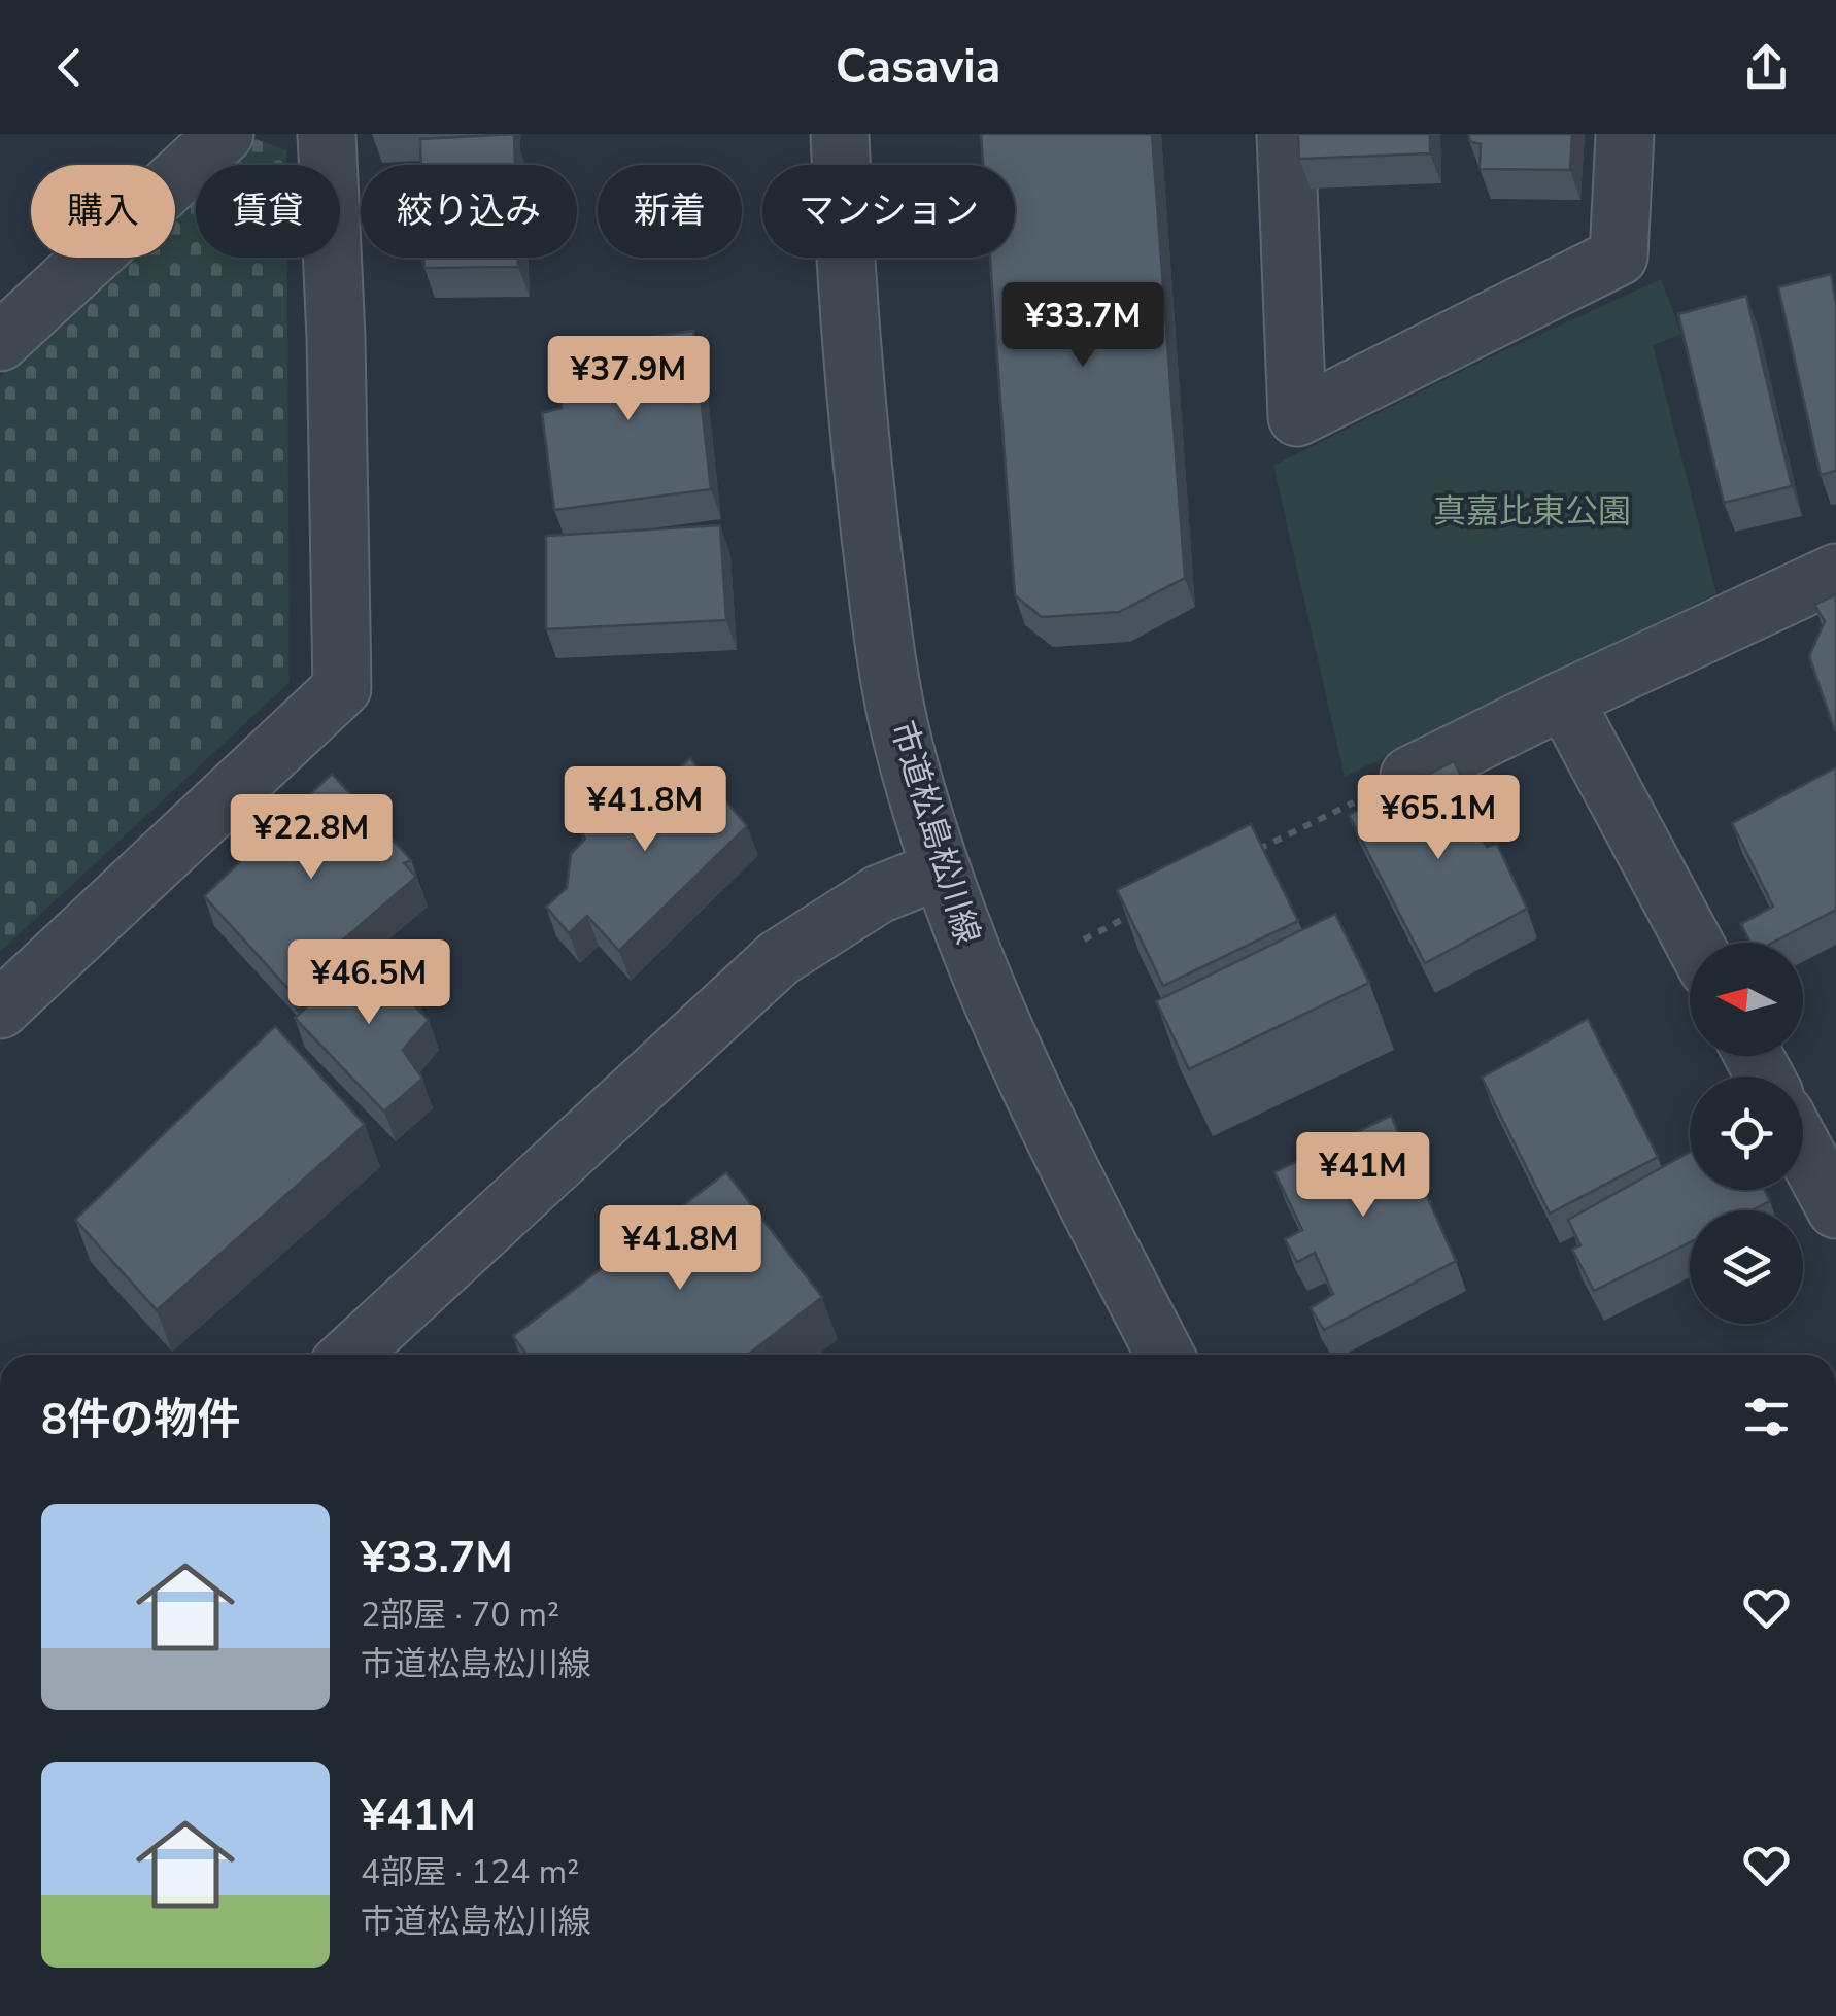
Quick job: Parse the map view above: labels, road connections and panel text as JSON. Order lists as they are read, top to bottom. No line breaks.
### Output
{"streets":{"street":["市道松島松川線"]},"parks":["真嘉比東公園"],"north":"left","page":{"header":"Casavia","chip":["購入","賃貸","絞り込み","新着","マンション"],"price":["¥33.7M","¥37.9M","¥41.8M","¥65.1M","¥22.8M","¥46.5M","¥41M","¥41.8M"],"heading":"8件の物件","list":[{"name":"¥33.7M","note":"2部屋 · 70 m² · 市道松島松川線"},{"name":"¥41M","note":"4部屋 · 124 m² · 市道松島松川線"}]}}
